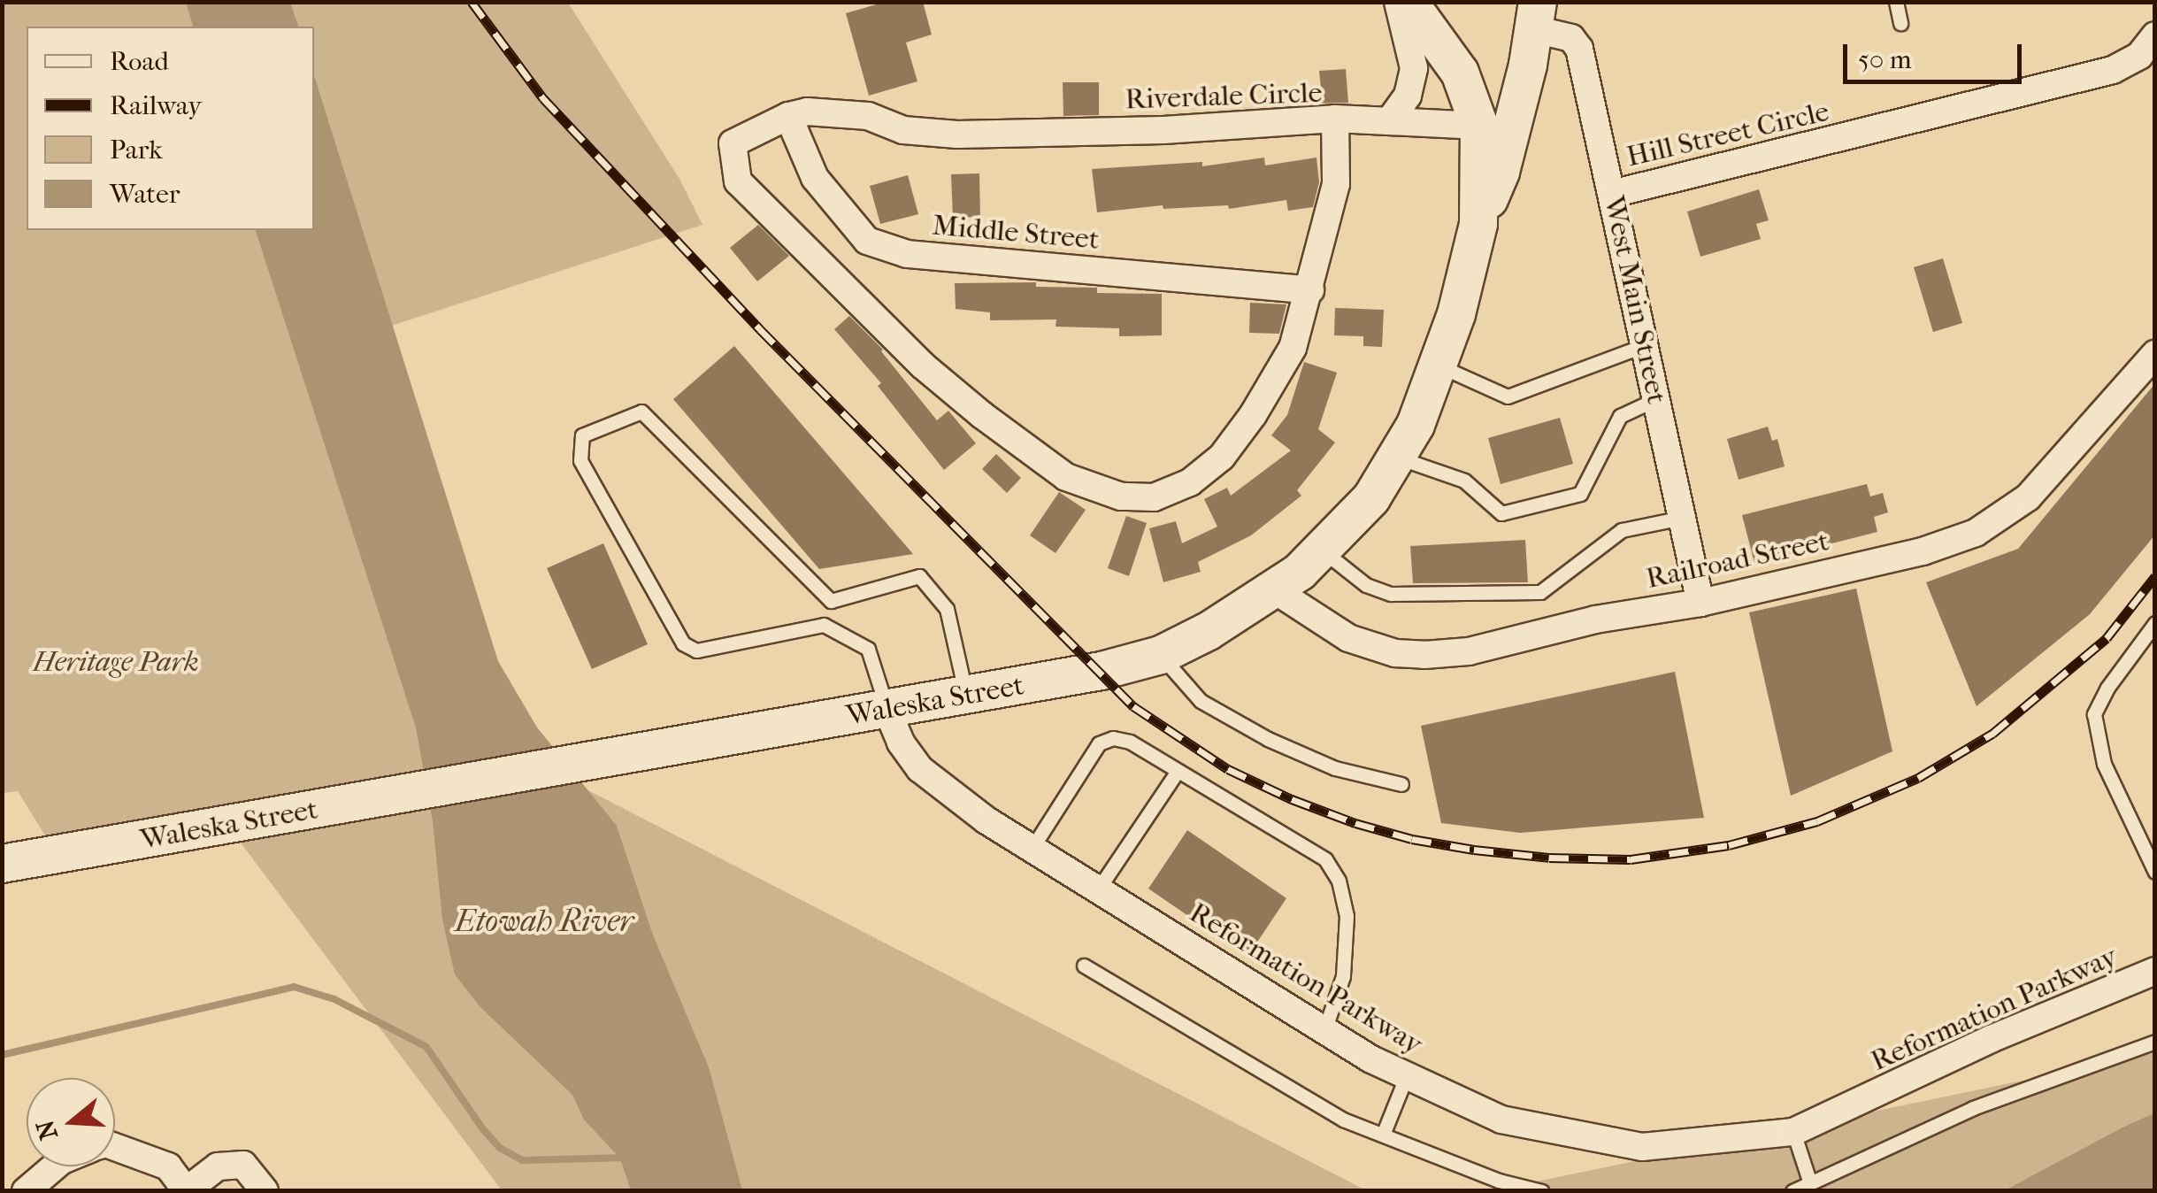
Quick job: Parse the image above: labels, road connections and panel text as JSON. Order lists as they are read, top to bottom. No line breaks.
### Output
{"streets":{"main road":["West Main Street","Waleska Street"],"street":["Riverdale Circle","Hill Street Circle","Middle Street","Railroad Street","Reformation Parkway"]},"crossings":[["Riverdale Circle","Middle Street"],["Hill Street Circle","West Main Street"],["West Main Street","Railroad Street"],["West Main Street","Waleska Street"],["Railroad Street","Waleska Street"],["Waleska Street","Reformation Parkway"]],"water":["Etowah River"],"parks":["Heritage Park"],"legend":["Road","Railway","Park","Water"],"scale_bar":"50 m","north":"left"}
